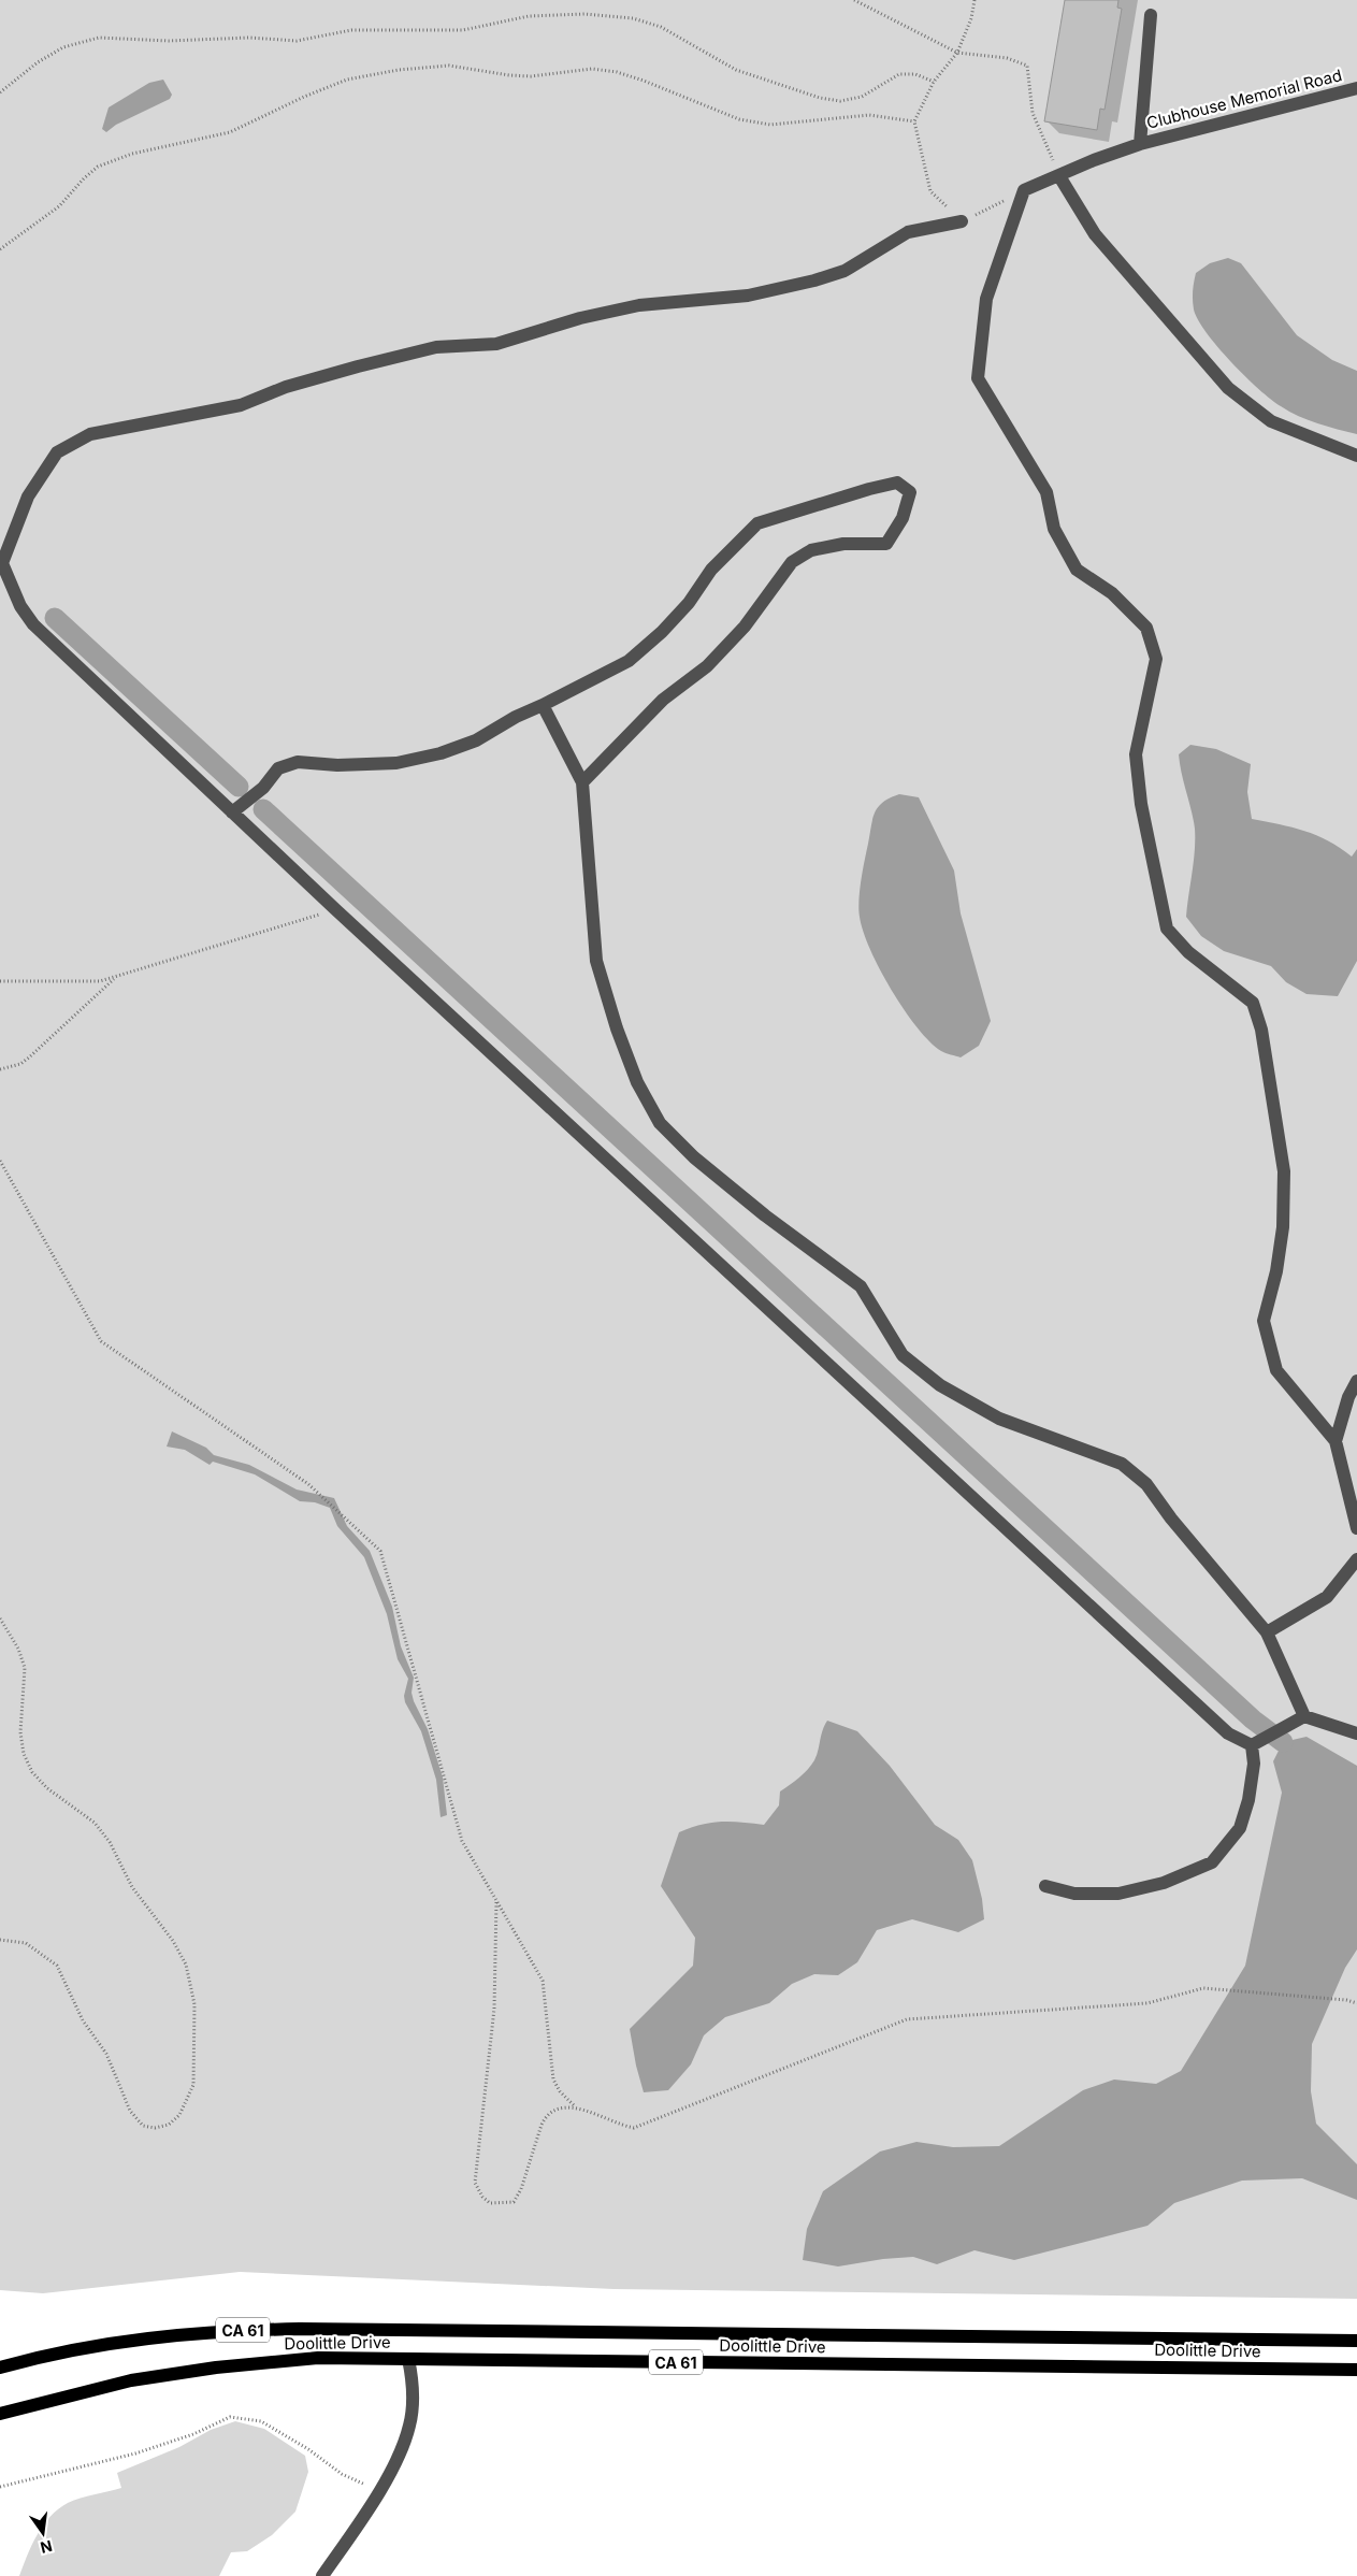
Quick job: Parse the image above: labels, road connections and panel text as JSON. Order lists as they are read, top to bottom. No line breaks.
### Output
{"streets":{"main road":["CA 61","Doolittle Drive"],"street":["Clubhouse Memorial Road"]},"north":"bottom"}
